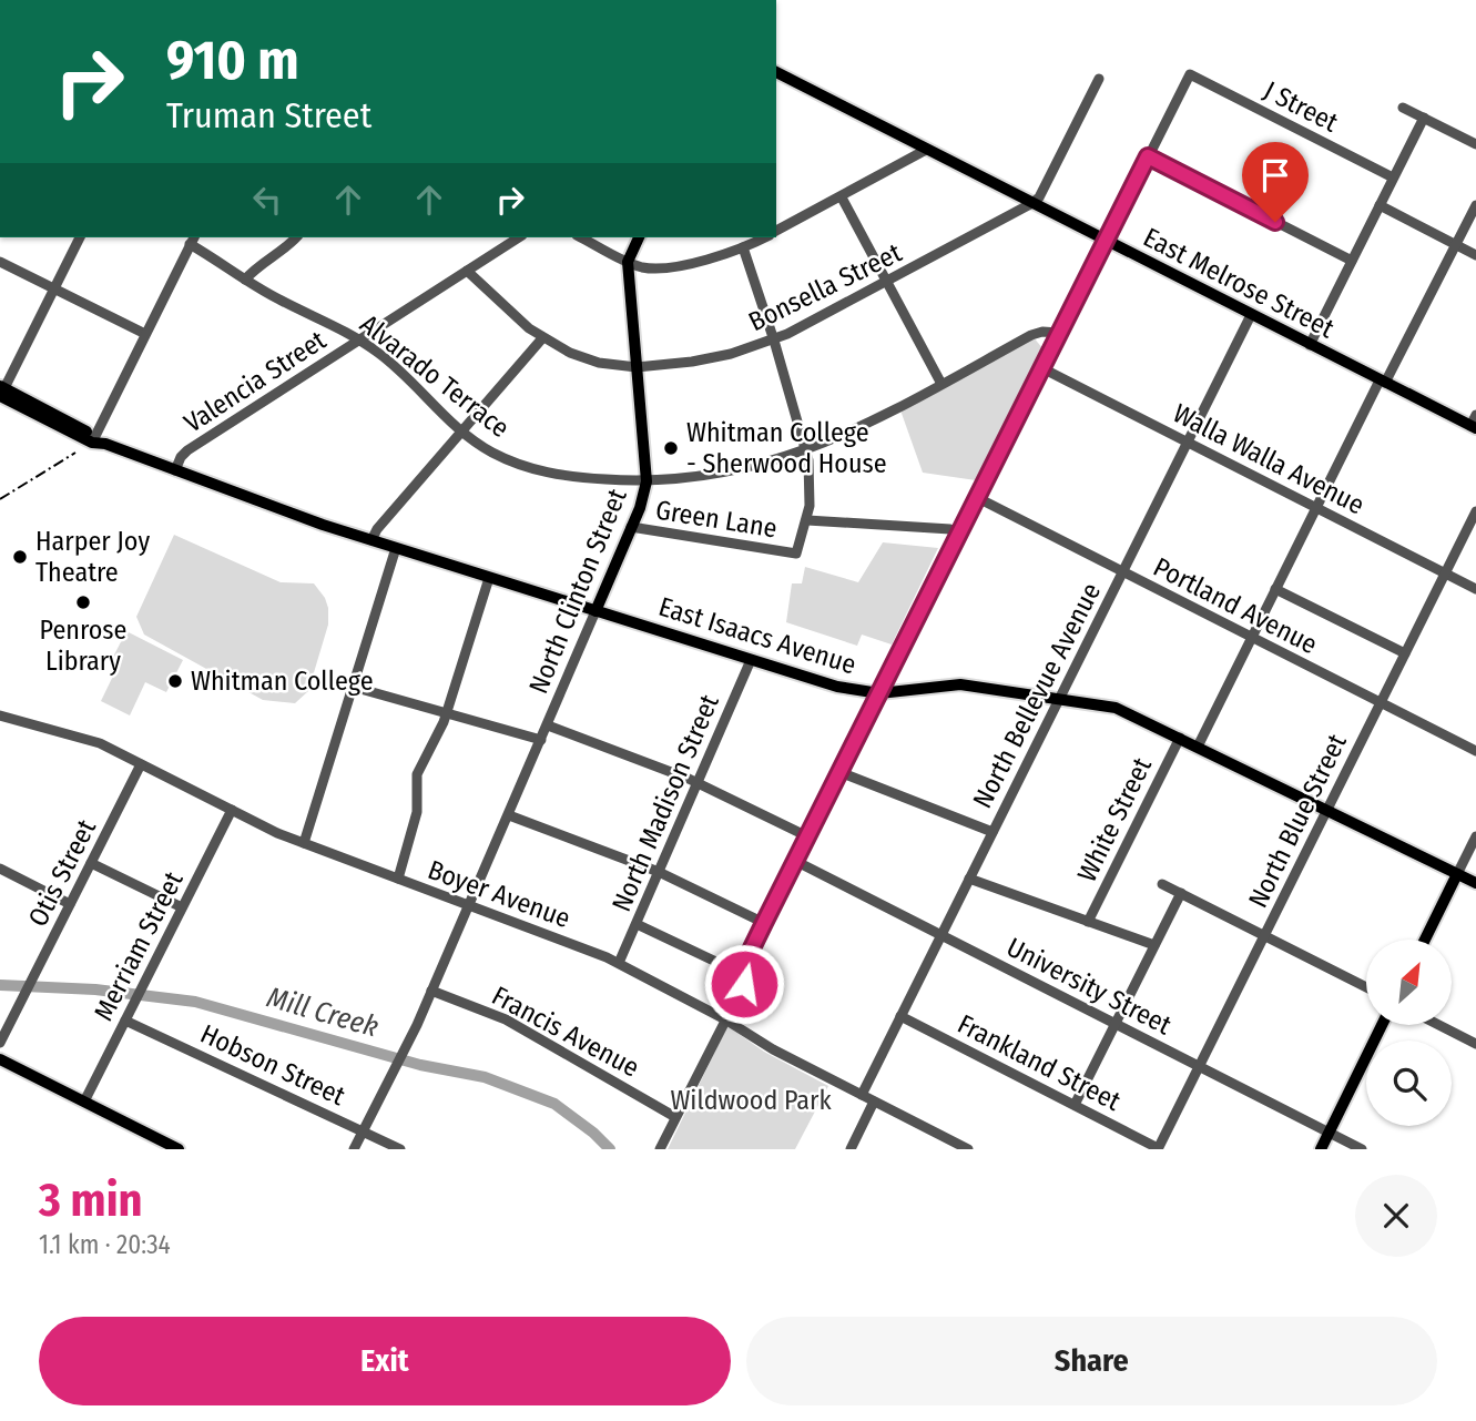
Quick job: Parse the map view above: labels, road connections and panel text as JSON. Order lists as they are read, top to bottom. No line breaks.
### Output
{"streets":{"main road":["East Melrose Street","North Clinton Street","East Isaacs Avenue"],"street":["J Street","Bonsella Street","Alvarado Terrace","Valencia Street","Walla Walla Avenue","Green Lane","Portland Avenue","North Bellevue Avenue","North Madison Street","White Street","North Blue Street","Otis Street","Boyer Avenue","Merriam Street","University Street","Francis Avenue","Frankland Street","Hobson Street"]},"crossings":[["East Melrose Street","Bonsella Street"],["East Melrose Street","North Bellevue Avenue"],["Bonsella Street","Valencia Street"],["Bonsella Street","North Clinton Street"],["Alvarado Terrace","Valencia Street"],["Alvarado Terrace","North Clinton Street"],["Valencia Street","East Isaacs Avenue"],["Walla Walla Avenue","North Bellevue Avenue"],["Walla Walla Avenue","North Blue Street"],["Green Lane","North Clinton Street"],["North Clinton Street","East Isaacs Avenue"],["North Clinton Street","Boyer Avenue"],["North Clinton Street","Francis Avenue"],["North Clinton Street","Hobson Street"],["Portland Avenue","North Bellevue Avenue"],["Portland Avenue","North Blue Street"],["East Isaacs Avenue","North Bellevue Avenue"],["East Isaacs Avenue","North Madison Street"],["East Isaacs Avenue","White Street"],["East Isaacs Avenue","North Blue Street"],["North Bellevue Avenue","Boyer Avenue"],["North Bellevue Avenue","University Street"],["North Bellevue Avenue","Frankland Street"],["North Madison Street","Boyer Avenue"],["North Blue Street","University Street"],["North Blue Street","Frankland Street"],["Otis Street","Boyer Avenue"],["Boyer Avenue","Merriam Street"],["Merriam Street","Hobson Street"]],"water":["Mill Creek"],"parks":["Wildwood Park"],"places":["Whitman College - Sherwood House","Harper Joy Theatre","Penrose Library","Whitman College"],"north":"top right","page":{"turn":["910 m","Truman Street"],"heading":["3 min","1.1 km · 20:34"],"buttons":["Exit","Share"]}}
